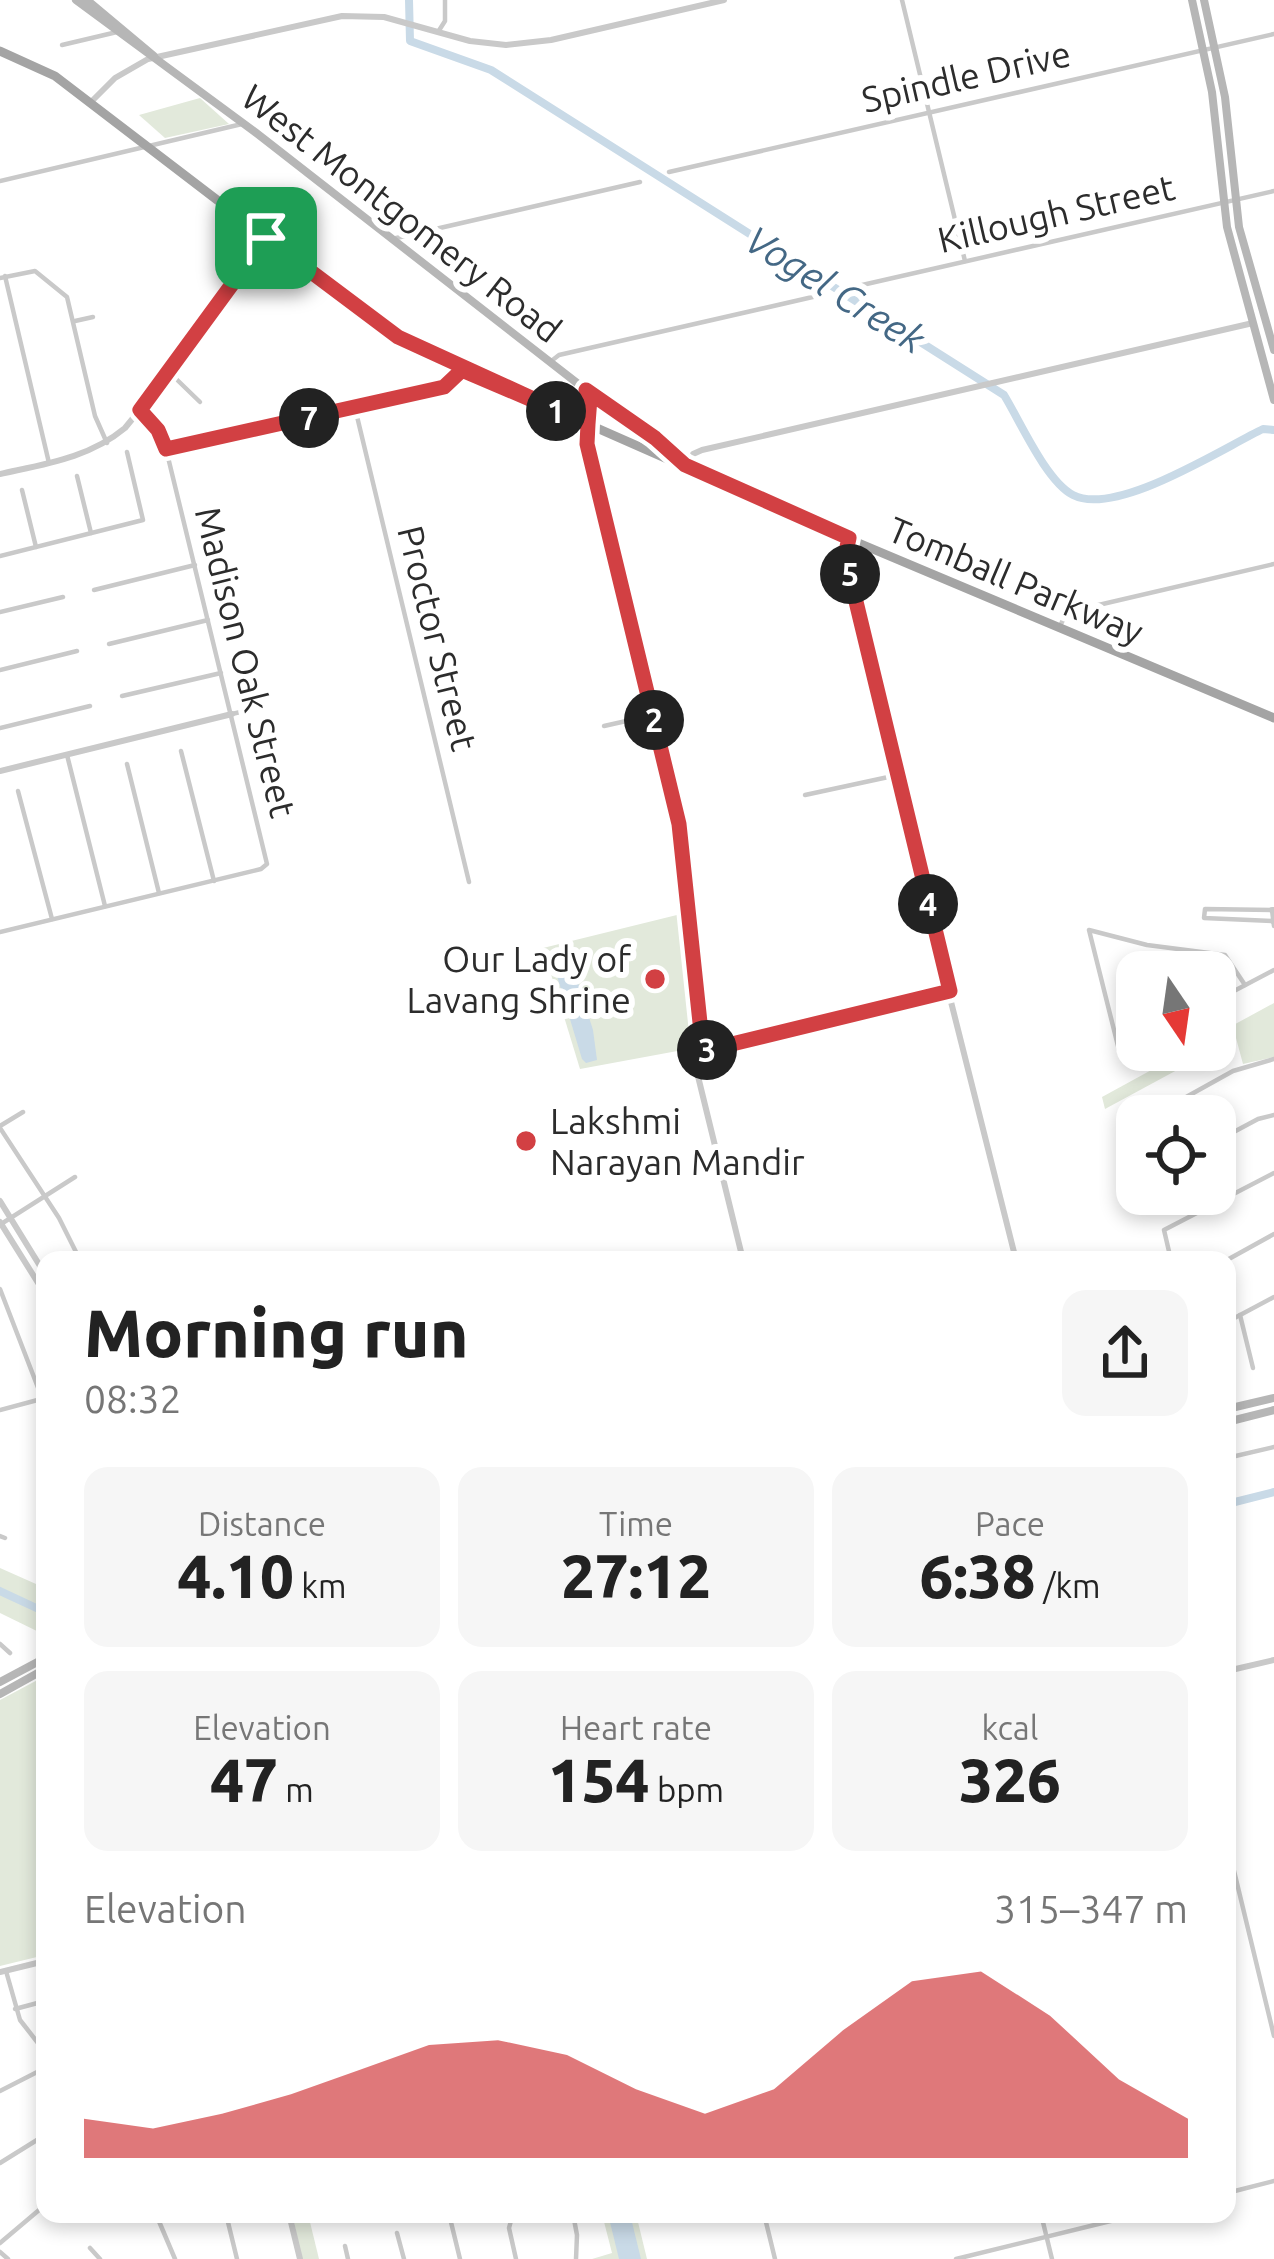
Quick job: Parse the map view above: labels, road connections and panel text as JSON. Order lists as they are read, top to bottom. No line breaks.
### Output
{"streets":{"main road":["West Montgomery Road","Tomball Parkway"],"street":["Spindle Drive","Killough Street","Proctor Street","Madison Oak Street"]},"water":["Vogel Creek"],"places":["Our Lady of Lavang Shrine","Lakshmi Narayan Mandir"],"north":"bottom","page":{"pins":["1","7","5","2","4","3"],"heading":["Morning run","08:32"],"stats":[["Distance","4.10 km"],["Time","27:12"],["Pace","6:38 /km"],["Elevation","47 m"],["Heart rate","154 bpm"],["kcal","326"]],"chart":["Elevation","315–347 m"]}}
